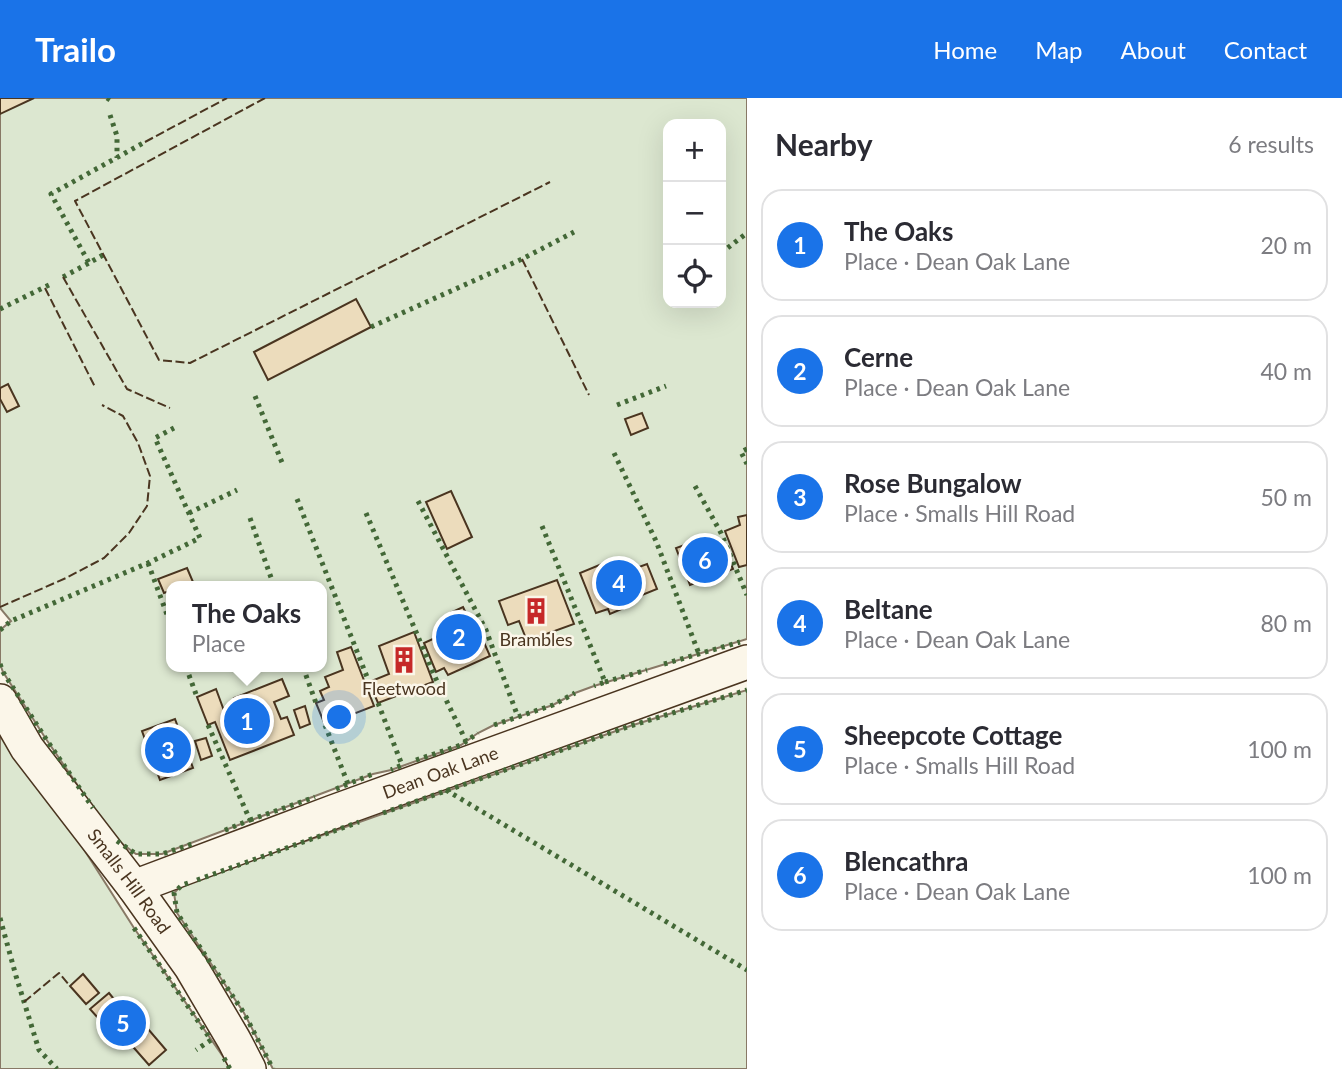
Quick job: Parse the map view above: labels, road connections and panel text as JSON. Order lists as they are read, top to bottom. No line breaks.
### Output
{"streets":{"street":["Dean Oak Lane","Smalls Hill Road"]},"crossings":[["Dean Oak Lane","Smalls Hill Road"]],"places":{"building":["Brambles","Fleetwood"]},"page":{"header":"Trailo","nav":["Home","Map","About","Contact"],"heading":["Nearby","6 results"],"map_buttons":["+","−"],"list":[{"mark":"1","name":"The Oaks","note":"Place · Dean Oak Lane","value":"20 m"},{"mark":"2","name":"Cerne","note":"Place · Dean Oak Lane","value":"40 m"},{"mark":"3","name":"Rose Bungalow","note":"Place · Smalls Hill Road","value":"50 m"},{"mark":"4","name":"Beltane","note":"Place · Dean Oak Lane","value":"80 m"},{"mark":"5","name":"Sheepcote Cottage","note":"Place · Smalls Hill Road","value":"100 m"},{"mark":"6","name":"Blencathra","note":"Place · Dean Oak Lane","value":"100 m"}],"pins":["6","4","2","1","3","5"],"popup":["The Oaks","Place"]}}
